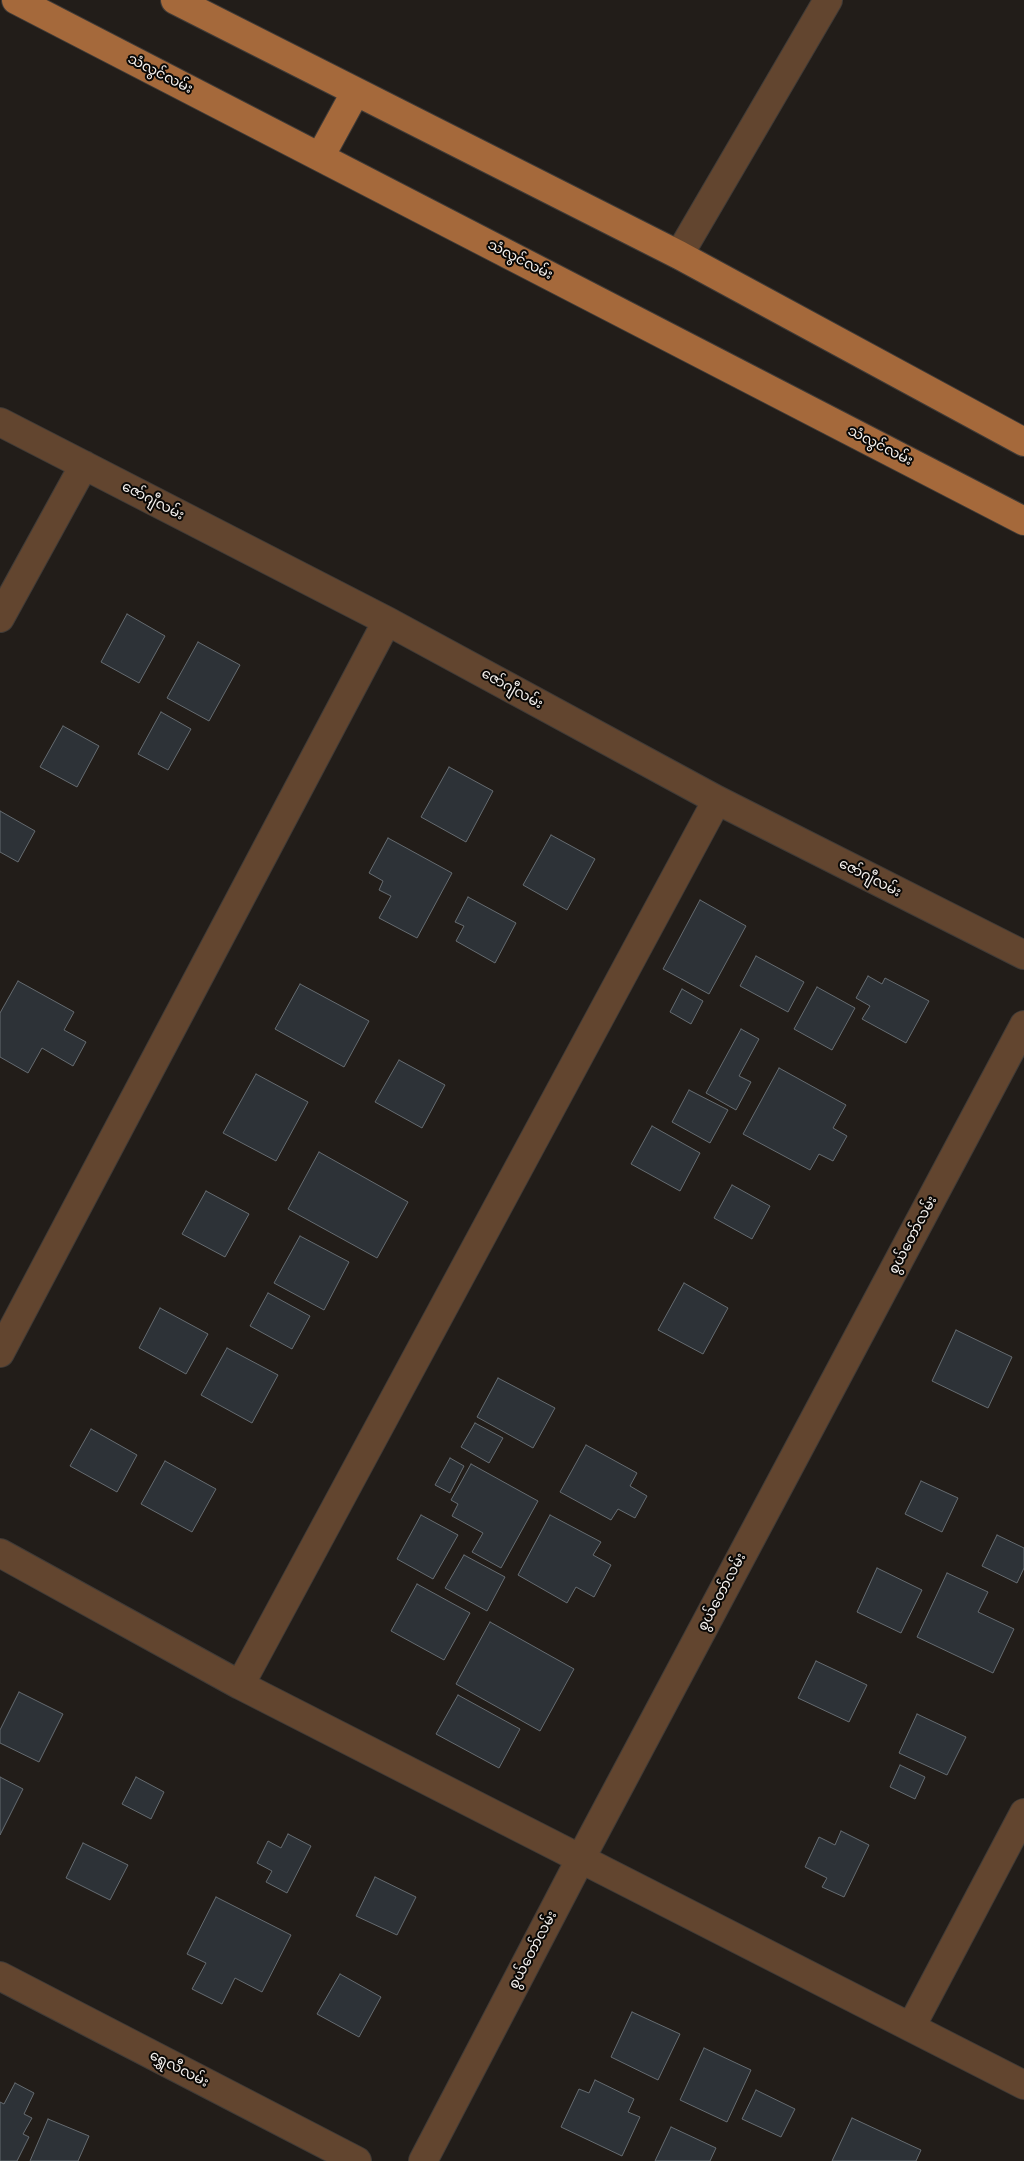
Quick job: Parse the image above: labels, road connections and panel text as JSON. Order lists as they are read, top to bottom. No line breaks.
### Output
{"streets":{"main road":["သံလွင်လမ်း"],"street":["ဇော်ဂျီလမ်း","စွယ်တော်လမ်း","ရွှေလီလမ်း"]}}
